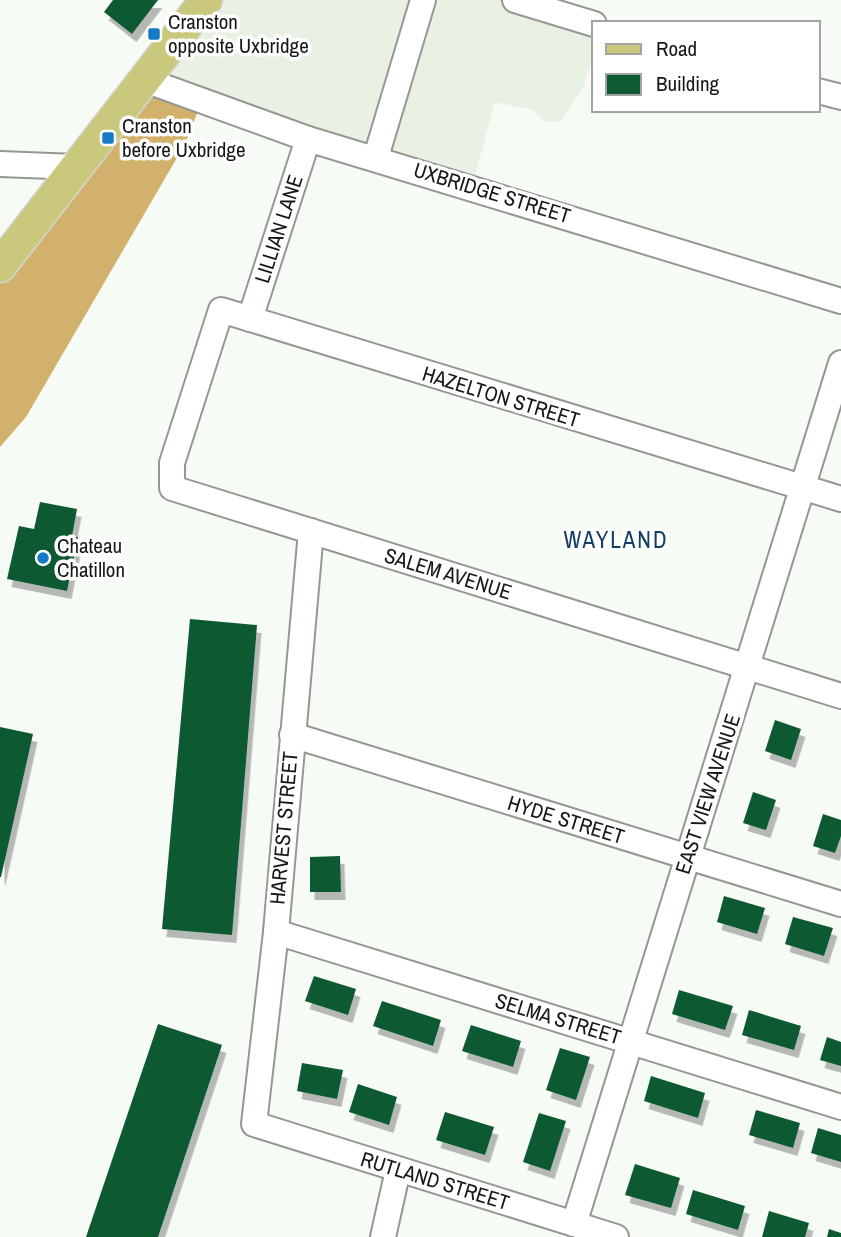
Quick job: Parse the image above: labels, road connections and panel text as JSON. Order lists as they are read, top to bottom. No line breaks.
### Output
{"streets":{"street":["UXBRIDGE STREET","LILLIAN LANE","HAZELTON STREET","SALEM AVENUE","EAST VIEW AVENUE","HYDE STREET","HARVEST STREET","SELMA STREET","RUTLAND STREET"]},"crossings":[["UXBRIDGE STREET","LILLIAN LANE"],["LILLIAN LANE","HAZELTON STREET"],["HAZELTON STREET","SALEM AVENUE"],["HAZELTON STREET","EAST VIEW AVENUE"],["SALEM AVENUE","EAST VIEW AVENUE"],["SALEM AVENUE","HARVEST STREET"],["EAST VIEW AVENUE","HYDE STREET"],["EAST VIEW AVENUE","SELMA STREET"],["EAST VIEW AVENUE","RUTLAND STREET"],["HYDE STREET","HARVEST STREET"],["HARVEST STREET","SELMA STREET"],["HARVEST STREET","RUTLAND STREET"]],"districts":["WAYLAND"],"places":{"transit":["Cranston opposite Uxbridge","Cranston before Uxbridge"],"other":["Chateau Chatillon"]},"legend":["Road","Building"]}
